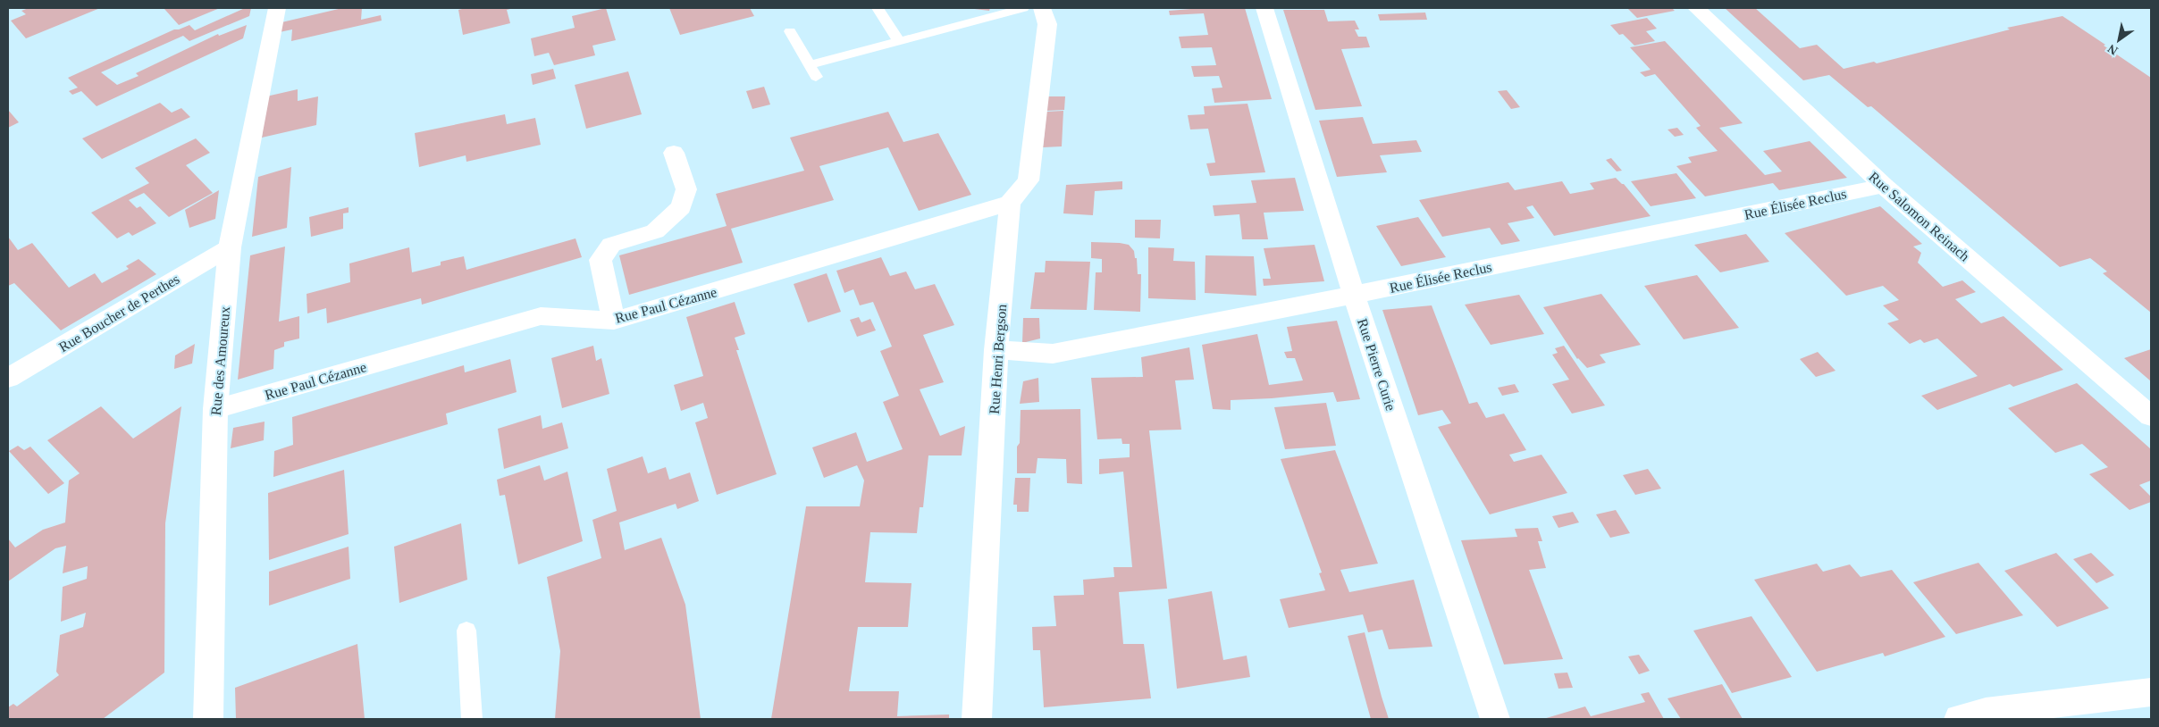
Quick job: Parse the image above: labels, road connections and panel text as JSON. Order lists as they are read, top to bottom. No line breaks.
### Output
{"streets":{"street":["Rue Élisée Reclus","Rue Salomon Reinach","Rue Paul Cézanne","Rue Boucher de Perthes","Rue Henri Bergson","Rue des Amoureux","Rue Pierre Curie"]},"crossings":[["Rue Élisée Reclus","Rue Salomon Reinach"],["Rue Élisée Reclus","Rue Henri Bergson"],["Rue Élisée Reclus","Rue Pierre Curie"],["Rue Paul Cézanne","Rue Henri Bergson"],["Rue Paul Cézanne","Rue des Amoureux"],["Rue Boucher de Perthes","Rue des Amoureux"]],"north":"bottom left"}
